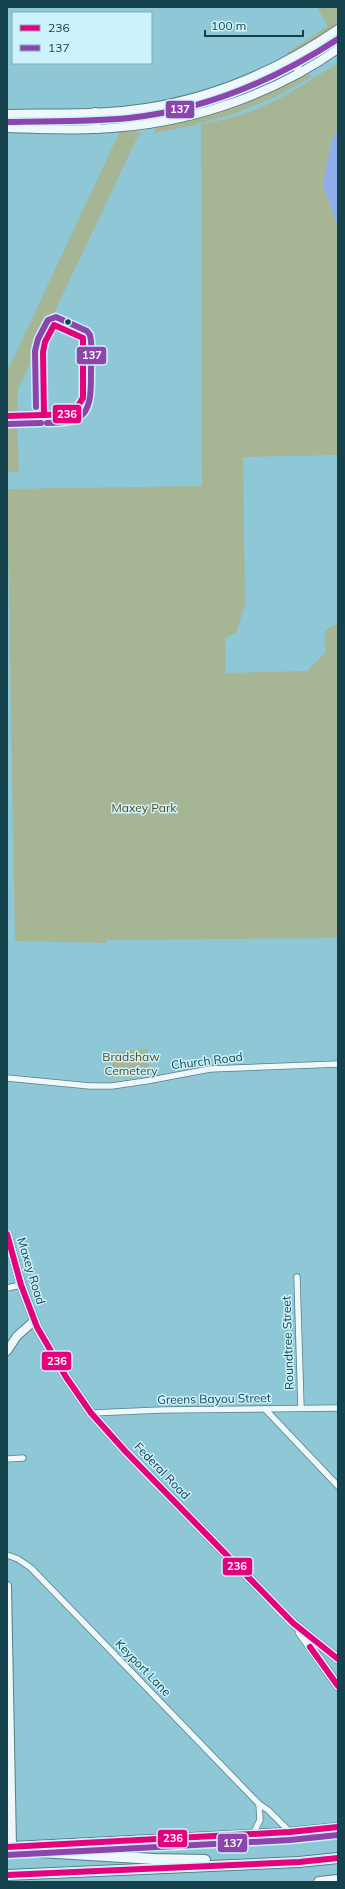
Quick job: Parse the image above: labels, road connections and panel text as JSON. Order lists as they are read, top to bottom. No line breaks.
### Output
{"streets":{"main road":["Maxey Road","Federal Road"],"street":["Church Road","Roundtree Street","Greens Bayou Street","Keyport Lane"]},"crossings":[["Maxey Road","Federal Road"],["Roundtree Street","Greens Bayou Street"],["Greens Bayou Street","Federal Road"]],"parks":["Maxey Park","Bradshaw Cemetery"],"lines":["transit line 137","transit line 236"],"legend":["236","137"],"scale_bar":"100 m"}
